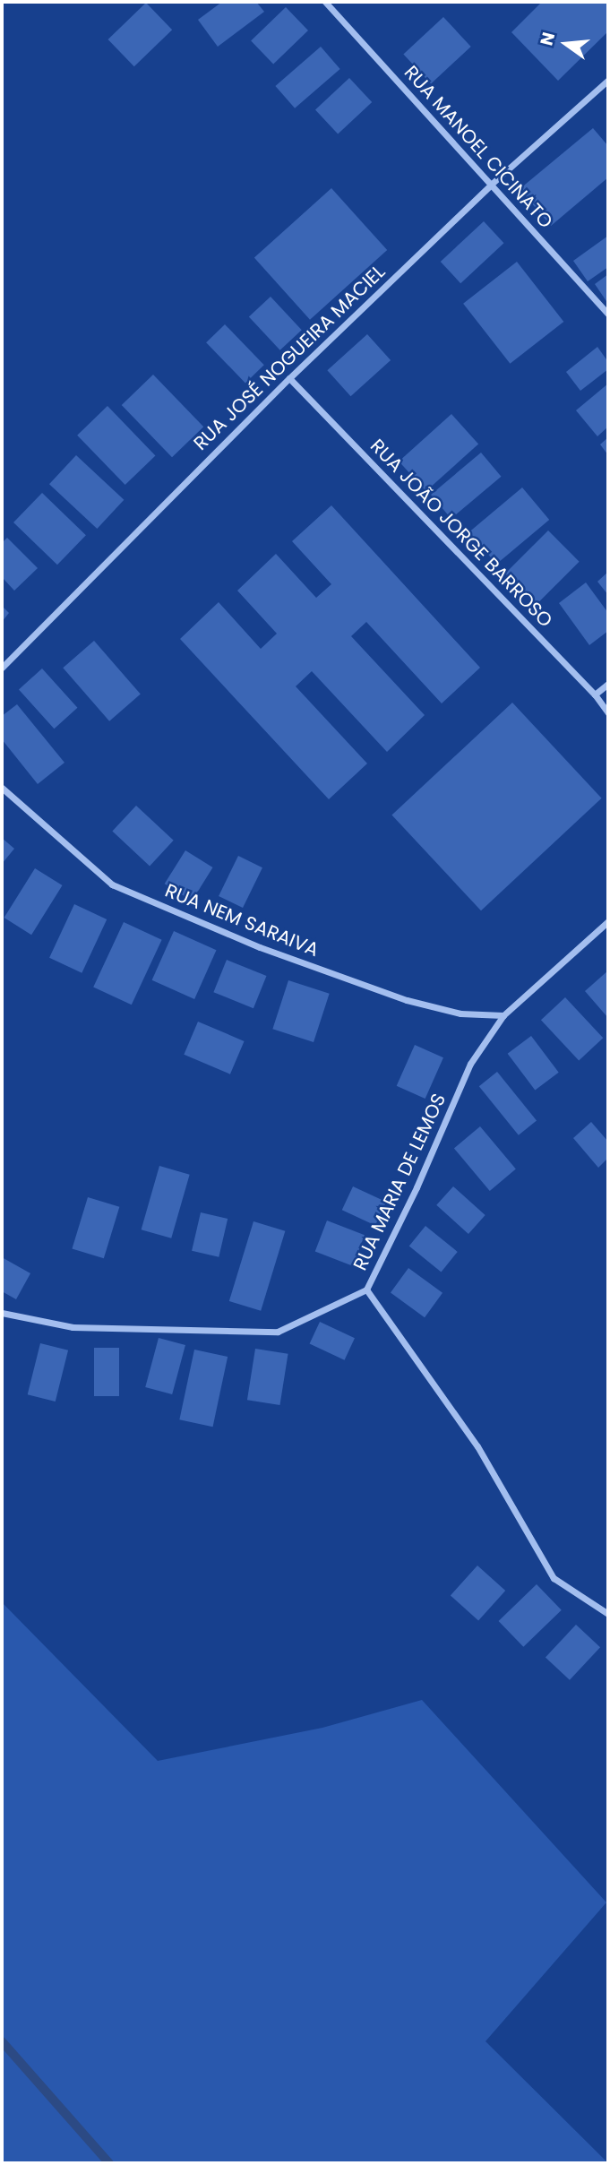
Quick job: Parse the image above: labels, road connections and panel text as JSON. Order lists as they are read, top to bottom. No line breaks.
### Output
{"streets":{"street":["RUA MANOEL CICINATO","RUA JOSÉ NOGUEIRA MACIEL","RUA JOÃO JORGE BARROSO","RUA NEM SARAIVA","RUA MARIA DE LEMOS"]},"crossings":[["RUA MANOEL CICINATO","RUA JOSÉ NOGUEIRA MACIEL"],["RUA JOSÉ NOGUEIRA MACIEL","RUA JOÃO JORGE BARROSO"],["RUA NEM SARAIVA","RUA MARIA DE LEMOS"]],"north":"left"}
